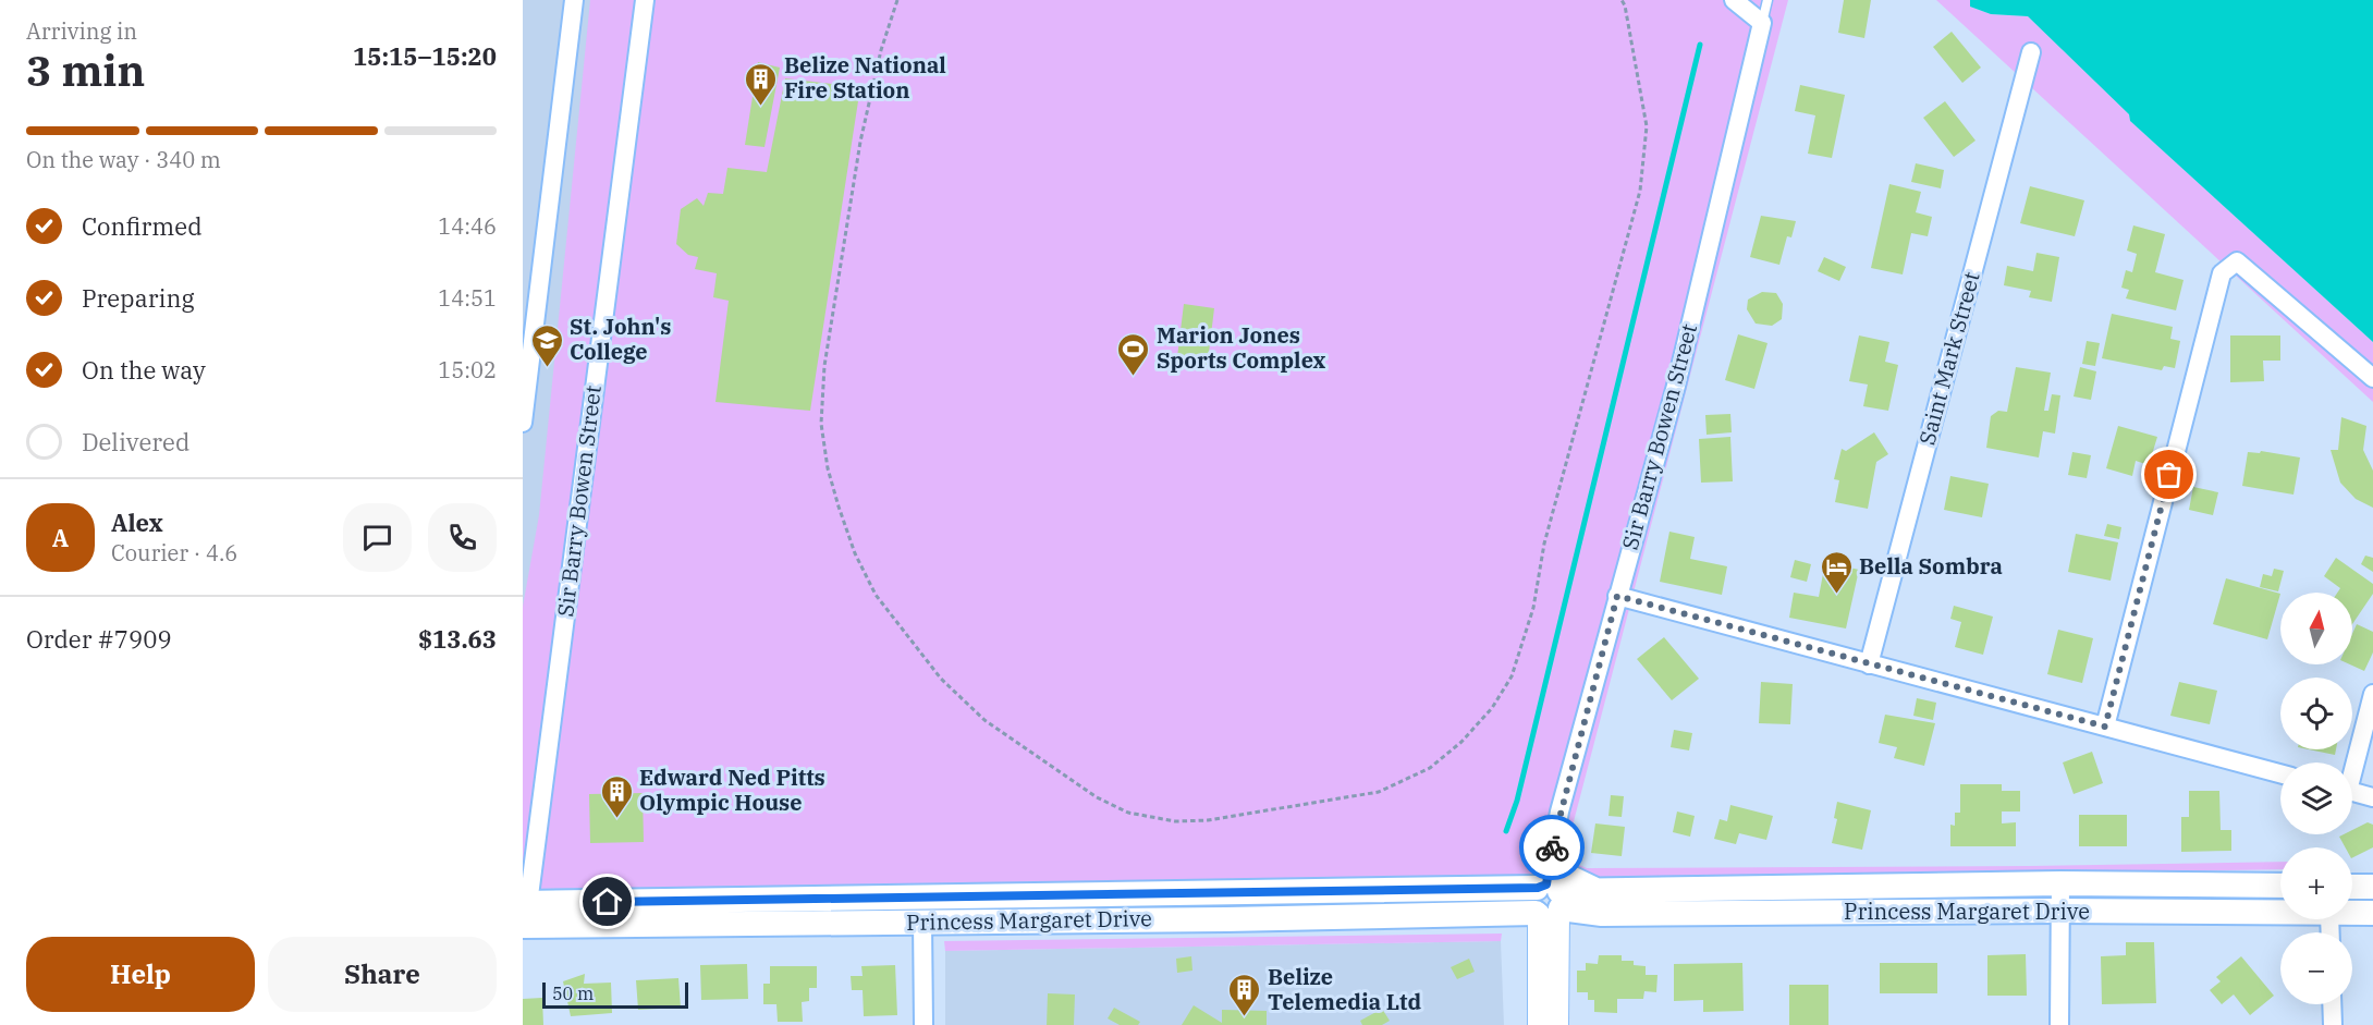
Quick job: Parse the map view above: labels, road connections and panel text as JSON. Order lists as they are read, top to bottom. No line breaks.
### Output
{"streets":{"main road":["Princess Margaret Drive"],"street":["Saint Mark Street","Sir Barry Bowen Street"]},"crossings":[["Sir Barry Bowen Street","Princess Margaret Drive"]],"places":{"building":["Belize National Fire Station","Edward Ned Pitts Olympic House","Belize Telemedia Ltd"],"school or university":["St. John's College"],"sports":["Marion Jones Sports Complex"],"hotel":["Bella Sombra"]},"scale_bar":"50 m","north":"top","page":{"heading":["3 min","Arriving in","15:15–15:20"],"panel":["Alex","Courier · 4.6","Order #7909","$13.63"],"bar":"On the way · 340 m","list":[["Confirmed","14:46"],["Preparing","14:51"],["On the way","15:02"],"Delivered"],"round":"A","map_buttons":["+","−"],"buttons":["Help","Share"],"scale":"50 m"}}
